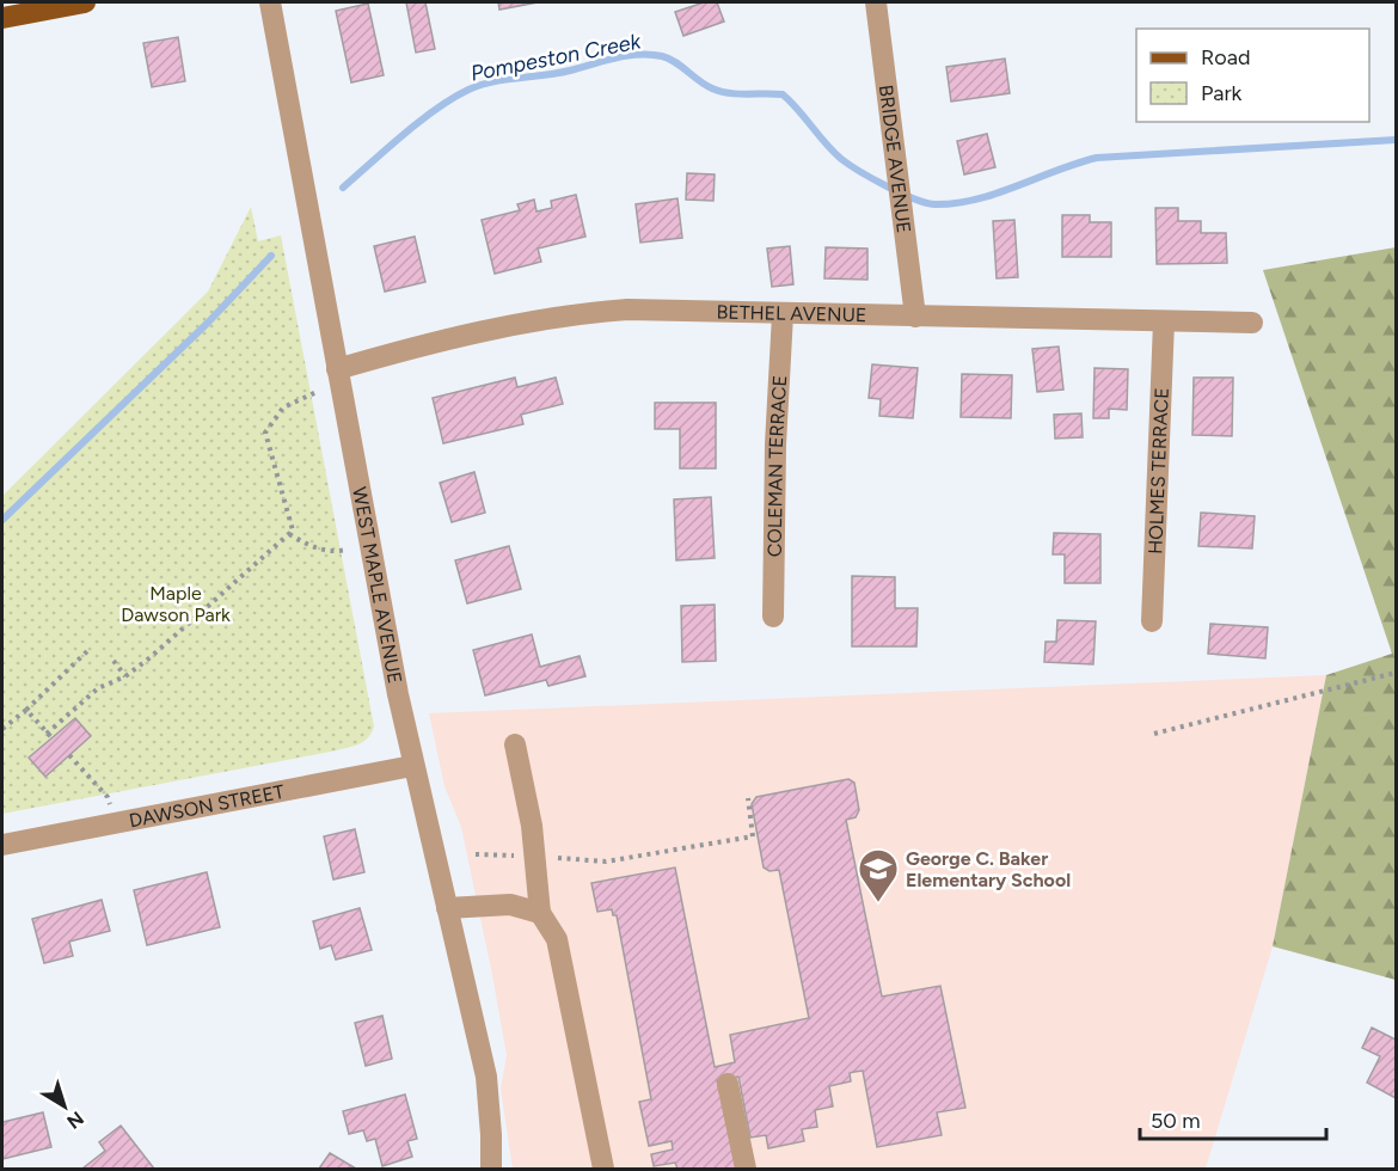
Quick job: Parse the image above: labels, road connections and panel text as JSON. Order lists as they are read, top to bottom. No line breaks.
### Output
{"streets":{"street":["BRIDGE AVENUE","BETHEL AVENUE","COLEMAN TERRACE","HOLMES TERRACE","WEST MAPLE AVENUE","DAWSON STREET"]},"crossings":[["BRIDGE AVENUE","BETHEL AVENUE"],["BETHEL AVENUE","COLEMAN TERRACE"],["BETHEL AVENUE","HOLMES TERRACE"],["BETHEL AVENUE","WEST MAPLE AVENUE"],["WEST MAPLE AVENUE","DAWSON STREET"]],"water":["Pompeston Creek"],"parks":["Maple Dawson Park"],"places":{"school or university":["George C. Baker Elementary School"]},"legend":["Road","Park"],"scale_bar":"50 m","north":"bottom right"}
